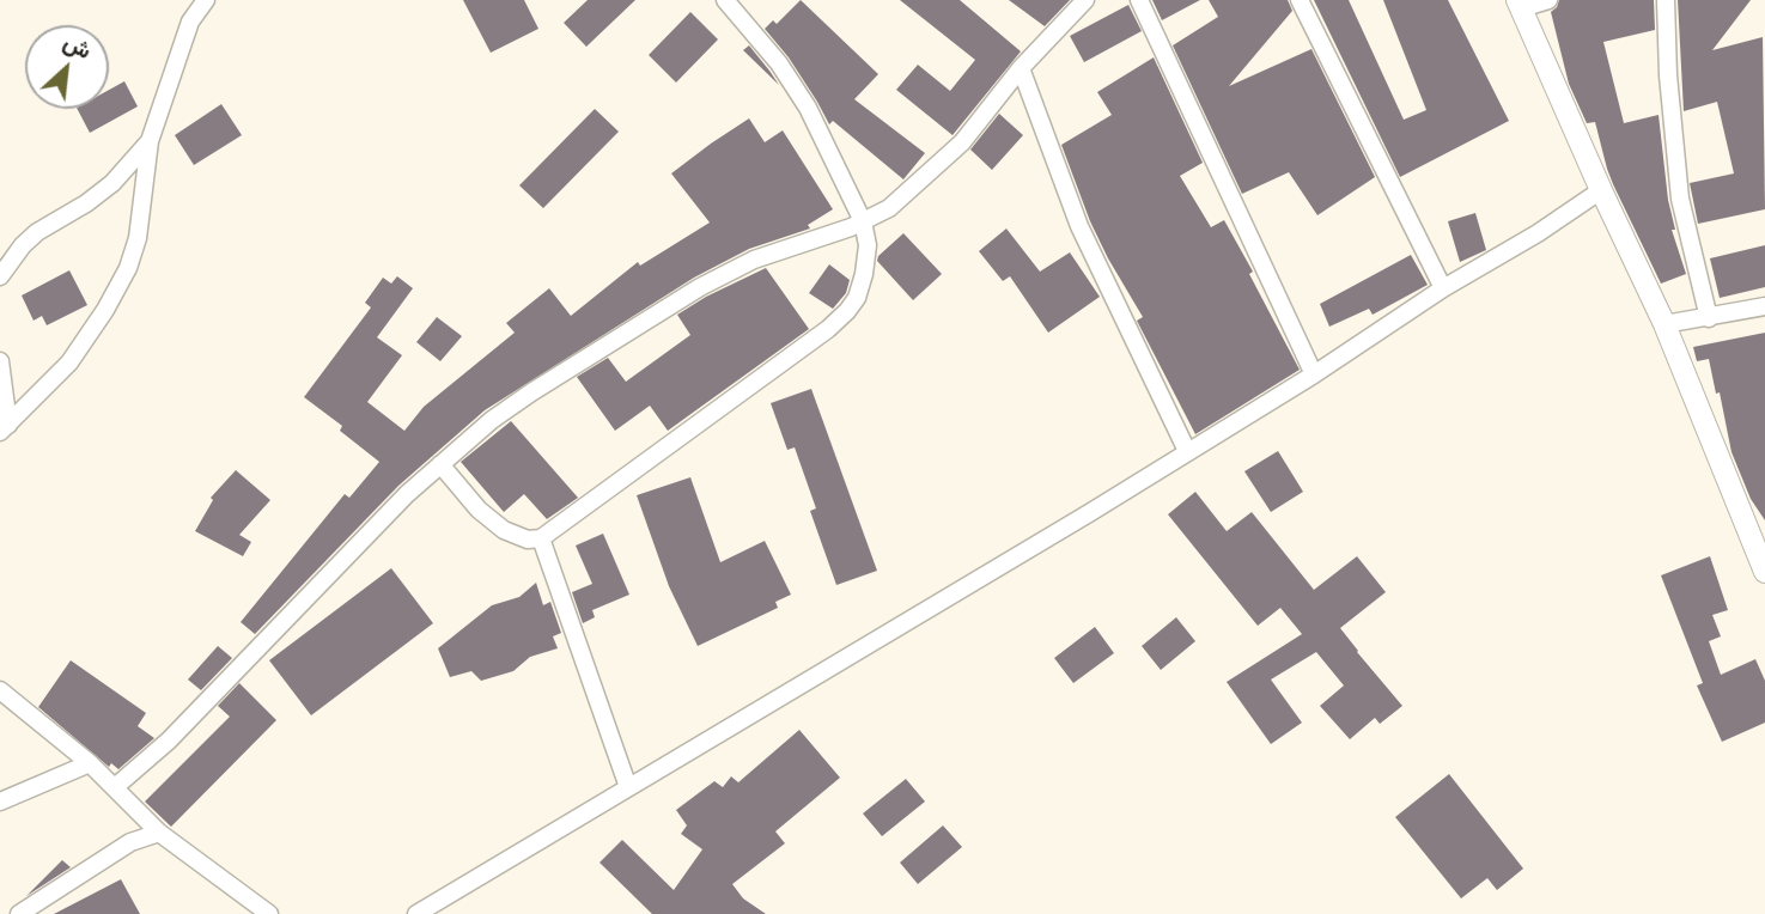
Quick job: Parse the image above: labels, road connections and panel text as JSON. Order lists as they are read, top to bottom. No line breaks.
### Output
{"north":"top right"}
